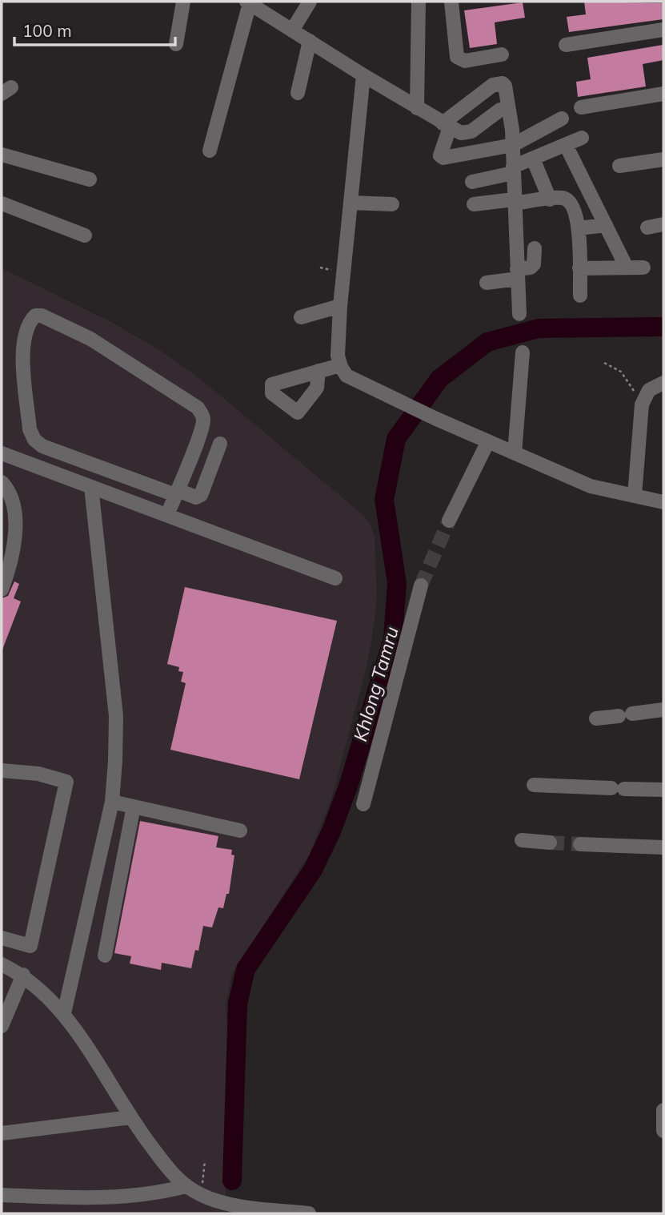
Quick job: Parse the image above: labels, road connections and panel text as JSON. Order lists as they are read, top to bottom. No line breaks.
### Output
{"water":["Khlong Tamru"],"scale_bar":"100 m"}
